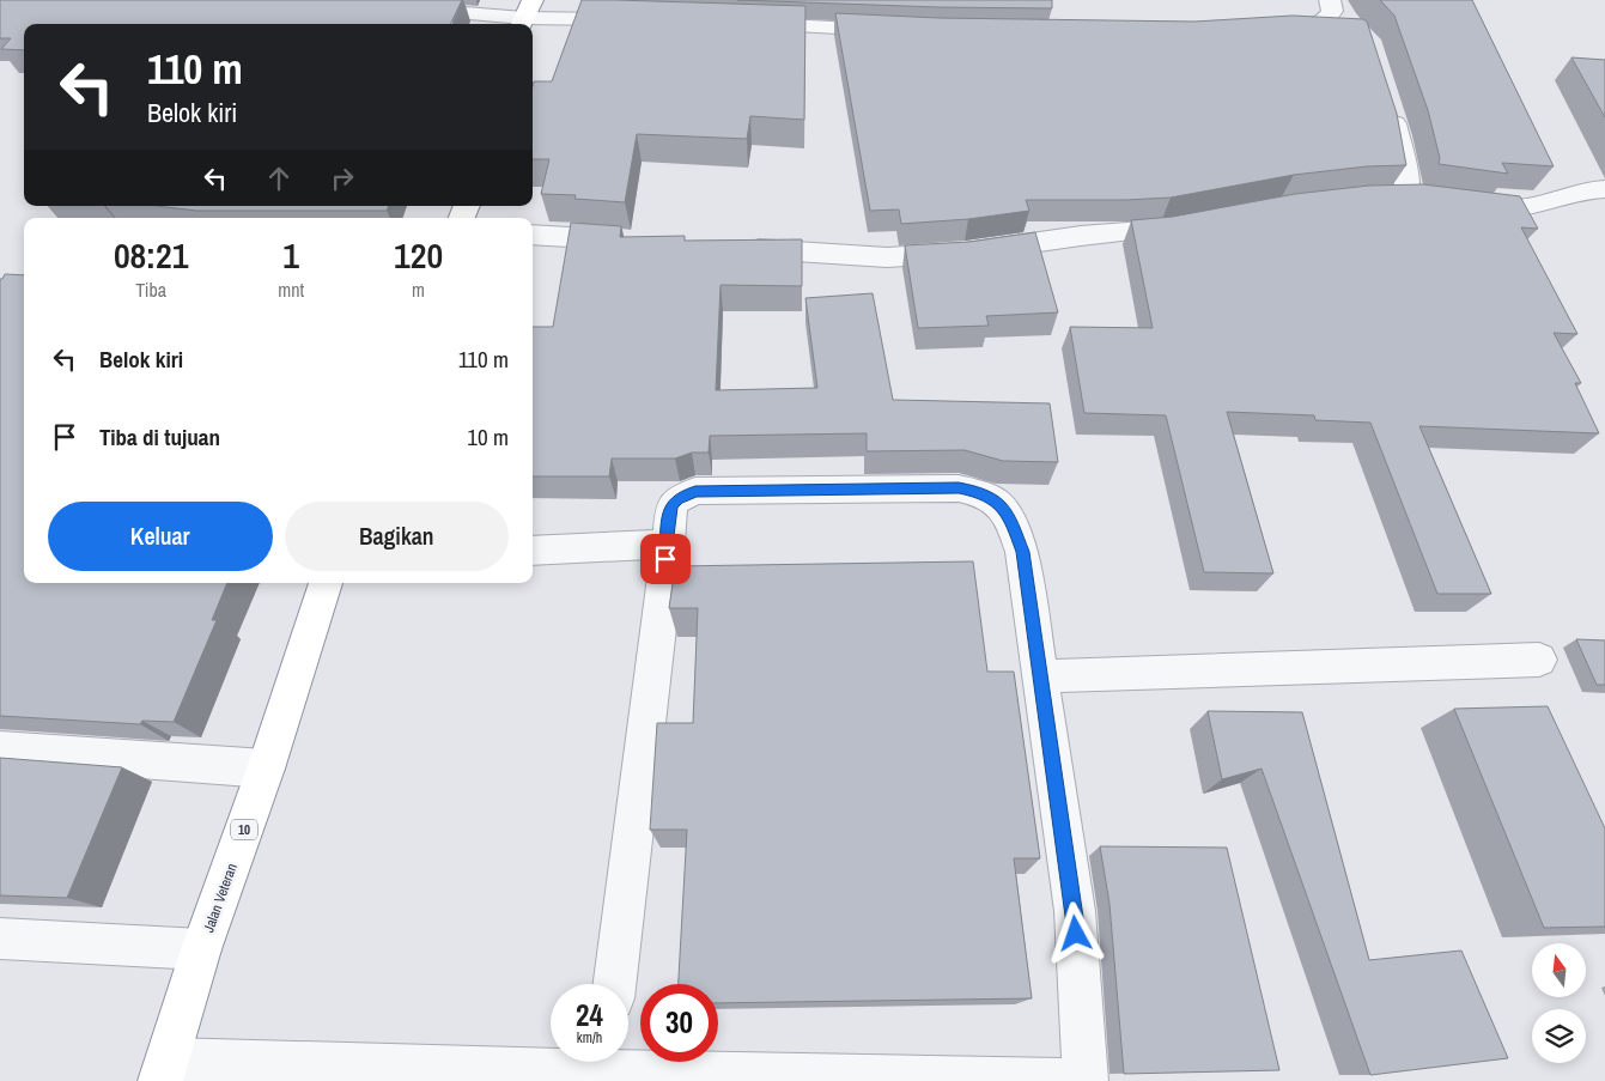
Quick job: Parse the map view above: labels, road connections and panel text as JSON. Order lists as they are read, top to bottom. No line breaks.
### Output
{"streets":{"highway":["10","Jalan Veteran"]},"north":"top","page":{"turn":["110 m","Belok kiri"],"eta":["08:21","Tiba","1","mnt","120","m"],"list":[{"name":"Belok kiri","value":"110 m"},{"name":"Tiba di tujuan","value":"10 m"}],"buttons":["Keluar","Bagikan"],"speed":"24 km/h","limit":"30"}}
